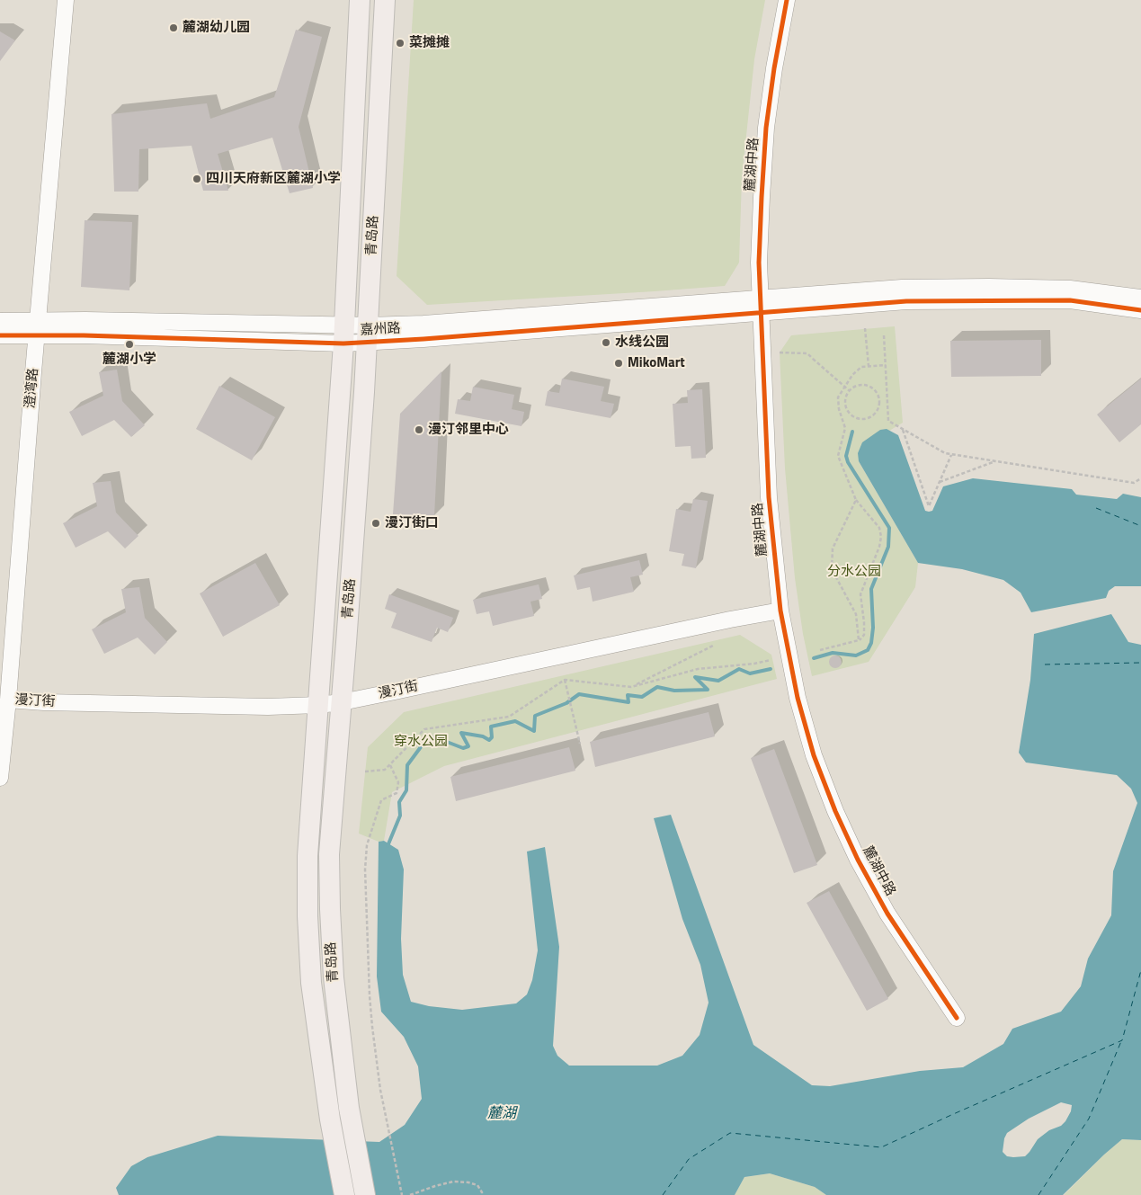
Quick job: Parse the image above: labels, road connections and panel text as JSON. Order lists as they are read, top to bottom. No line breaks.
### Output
{"streets":{"main road":["青岛路"],"street":["麓湖中路","嘉州路","澄湾路","漫汀街"]},"crossings":[["麓湖中路","嘉州路"],["麓湖中路","漫汀街"],["青岛路","嘉州路"],["青岛路","漫汀街"],["嘉州路","澄湾路"],["澄湾路","漫汀街"]],"water":["麓湖"],"parks":["分水公园","穿水公园"],"places":["麓湖幼儿园","菜摊摊","四川天府新区麓湖小学","水线公园","麓湖小学","MikoMart","漫汀邻里中心","漫汀街口"]}
